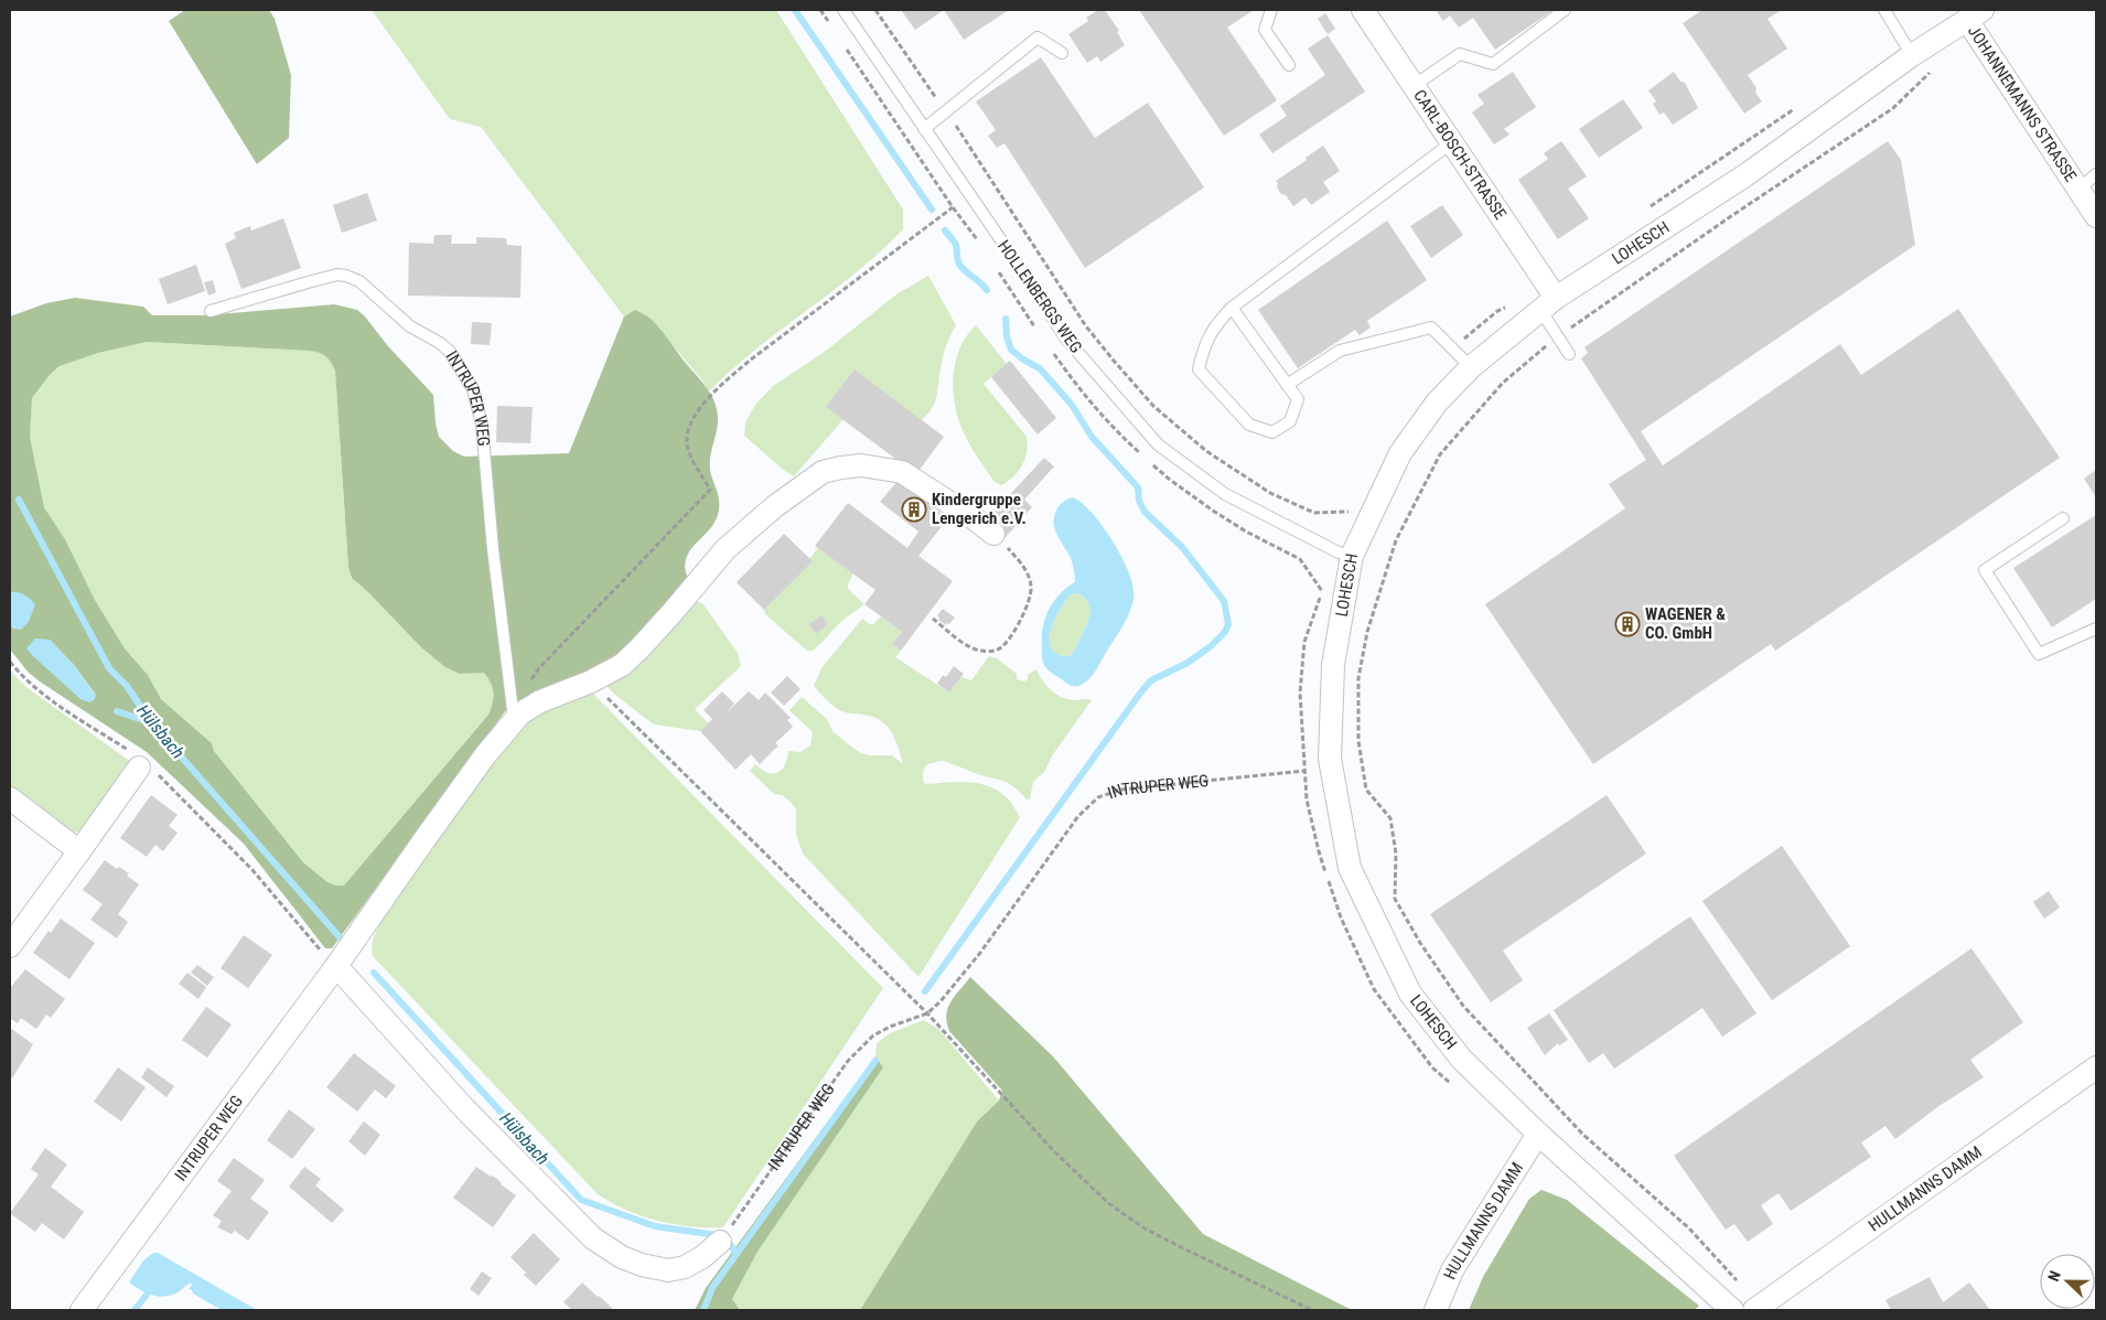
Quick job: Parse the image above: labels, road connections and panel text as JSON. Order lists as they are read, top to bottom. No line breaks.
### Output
{"streets":{"street":["JOHANNEMANNS STRASSE","CARL-BOSCH-STRASSE","LOHESCH","INTRUPER WEG","HULLMANNS DAMM"],"lane":["HOLLENBERGS WEG"]},"crossings":[["JOHANNEMANNS STRASSE","LOHESCH"],["CARL-BOSCH-STRASSE","LOHESCH"],["LOHESCH","HOLLENBERGS WEG"],["LOHESCH","HULLMANNS DAMM"]],"water":["Hülsbach"],"places":{"building":["Kindergruppe Lengerich e.V.","WAGENER & CO. GmbH"]},"north":"left"}
